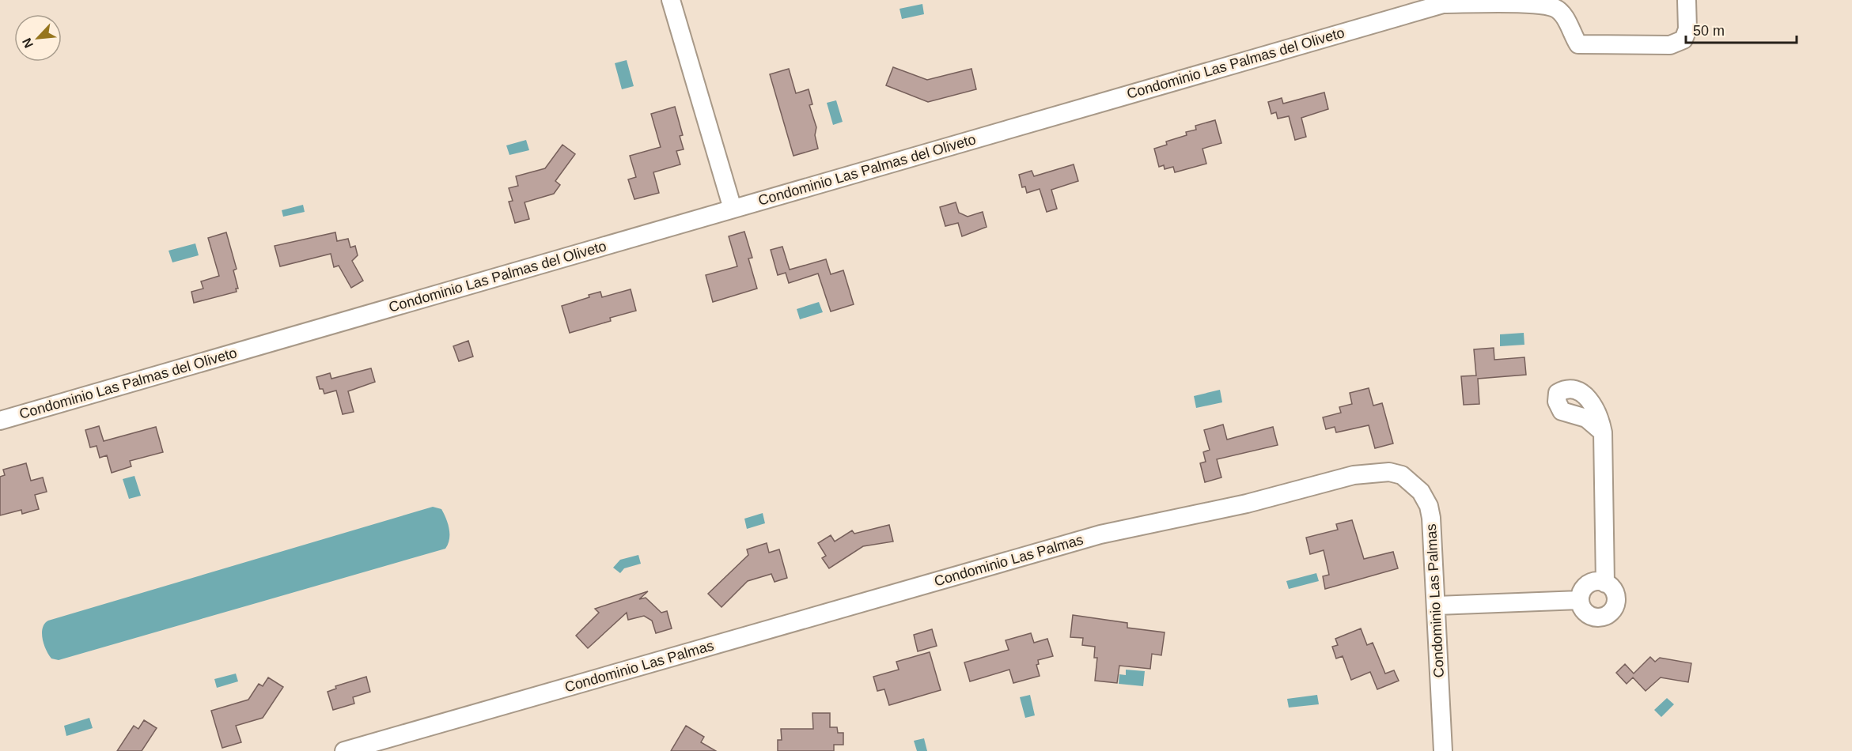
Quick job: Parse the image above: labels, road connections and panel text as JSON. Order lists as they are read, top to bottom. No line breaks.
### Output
{"streets":{"street":["Condominio Las Palmas del Oliveto","Condominio Las Palmas"]},"scale_bar":"50 m","north":"bottom left"}
